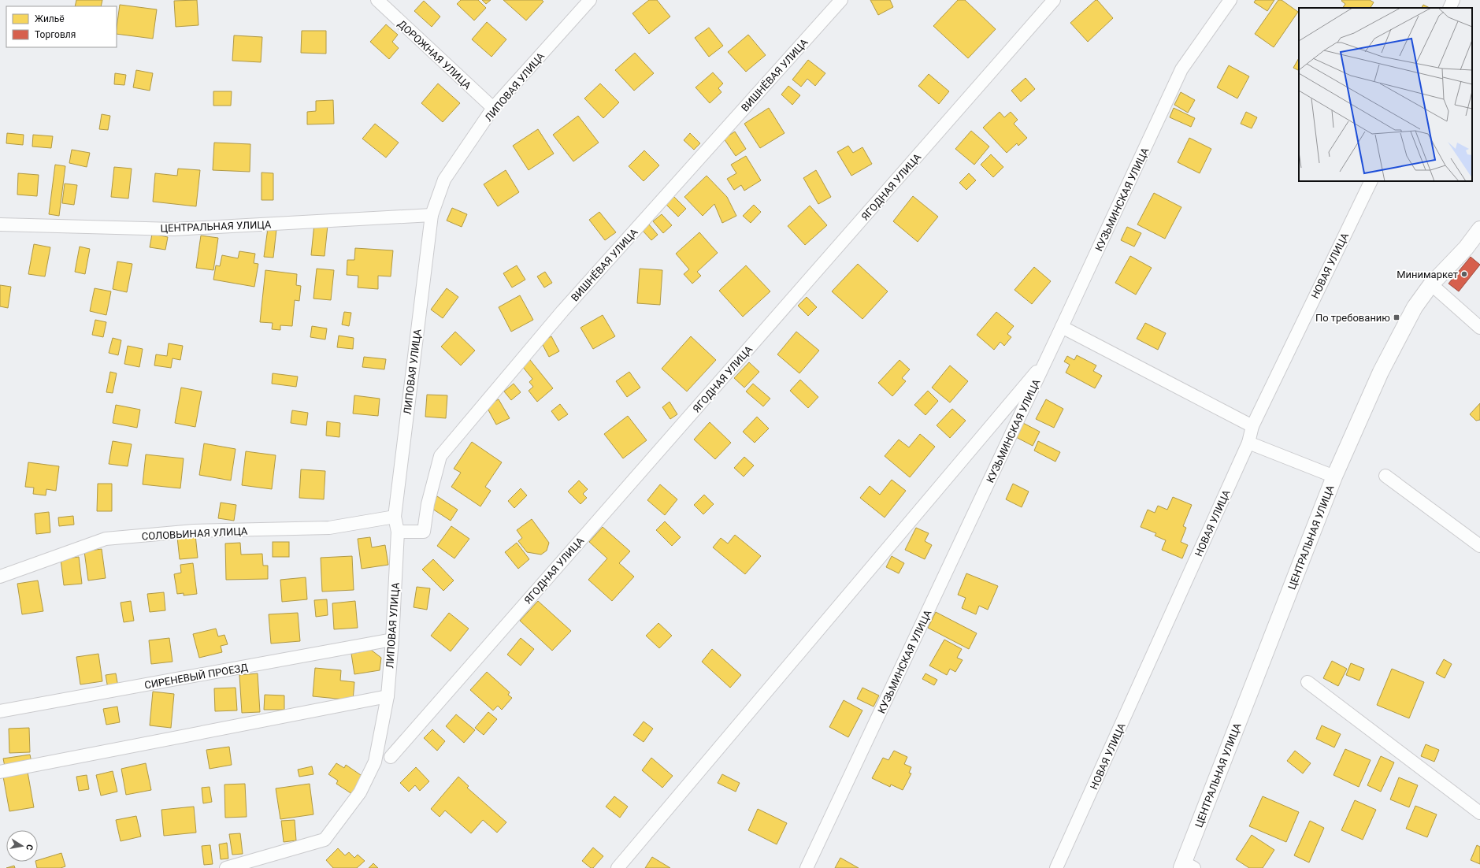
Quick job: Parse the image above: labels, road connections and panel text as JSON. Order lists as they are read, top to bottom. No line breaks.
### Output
{"streets":{"street":["ДОРОЖНАЯ УЛИЦА","ВИШНЁВАЯ УЛИЦА","ЛИПОВАЯ УЛИЦА","ЯГОДНАЯ УЛИЦА","КУЗЬМИНСКАЯ УЛИЦА","ЦЕНТРАЛЬНАЯ УЛИЦА","НОВАЯ УЛИЦА","СОЛОВЬИНАЯ УЛИЦА","СИРЕНЕВЫЙ ПРОЕЗД"]},"crossings":[["ДОРОЖНАЯ УЛИЦА","ЛИПОВАЯ УЛИЦА"],["ВИШНЁВАЯ УЛИЦА","ЛИПОВАЯ УЛИЦА"],["ЛИПОВАЯ УЛИЦА","ЦЕНТРАЛЬНАЯ УЛИЦА"],["ЛИПОВАЯ УЛИЦА","СОЛОВЬИНАЯ УЛИЦА"],["ЛИПОВАЯ УЛИЦА","СИРЕНЕВЫЙ ПРОЕЗД"]],"places":{"other":["Минимаркет"],"transit":["По требованию"]},"legend":["Жильё","Торговля"],"north":"right"}
